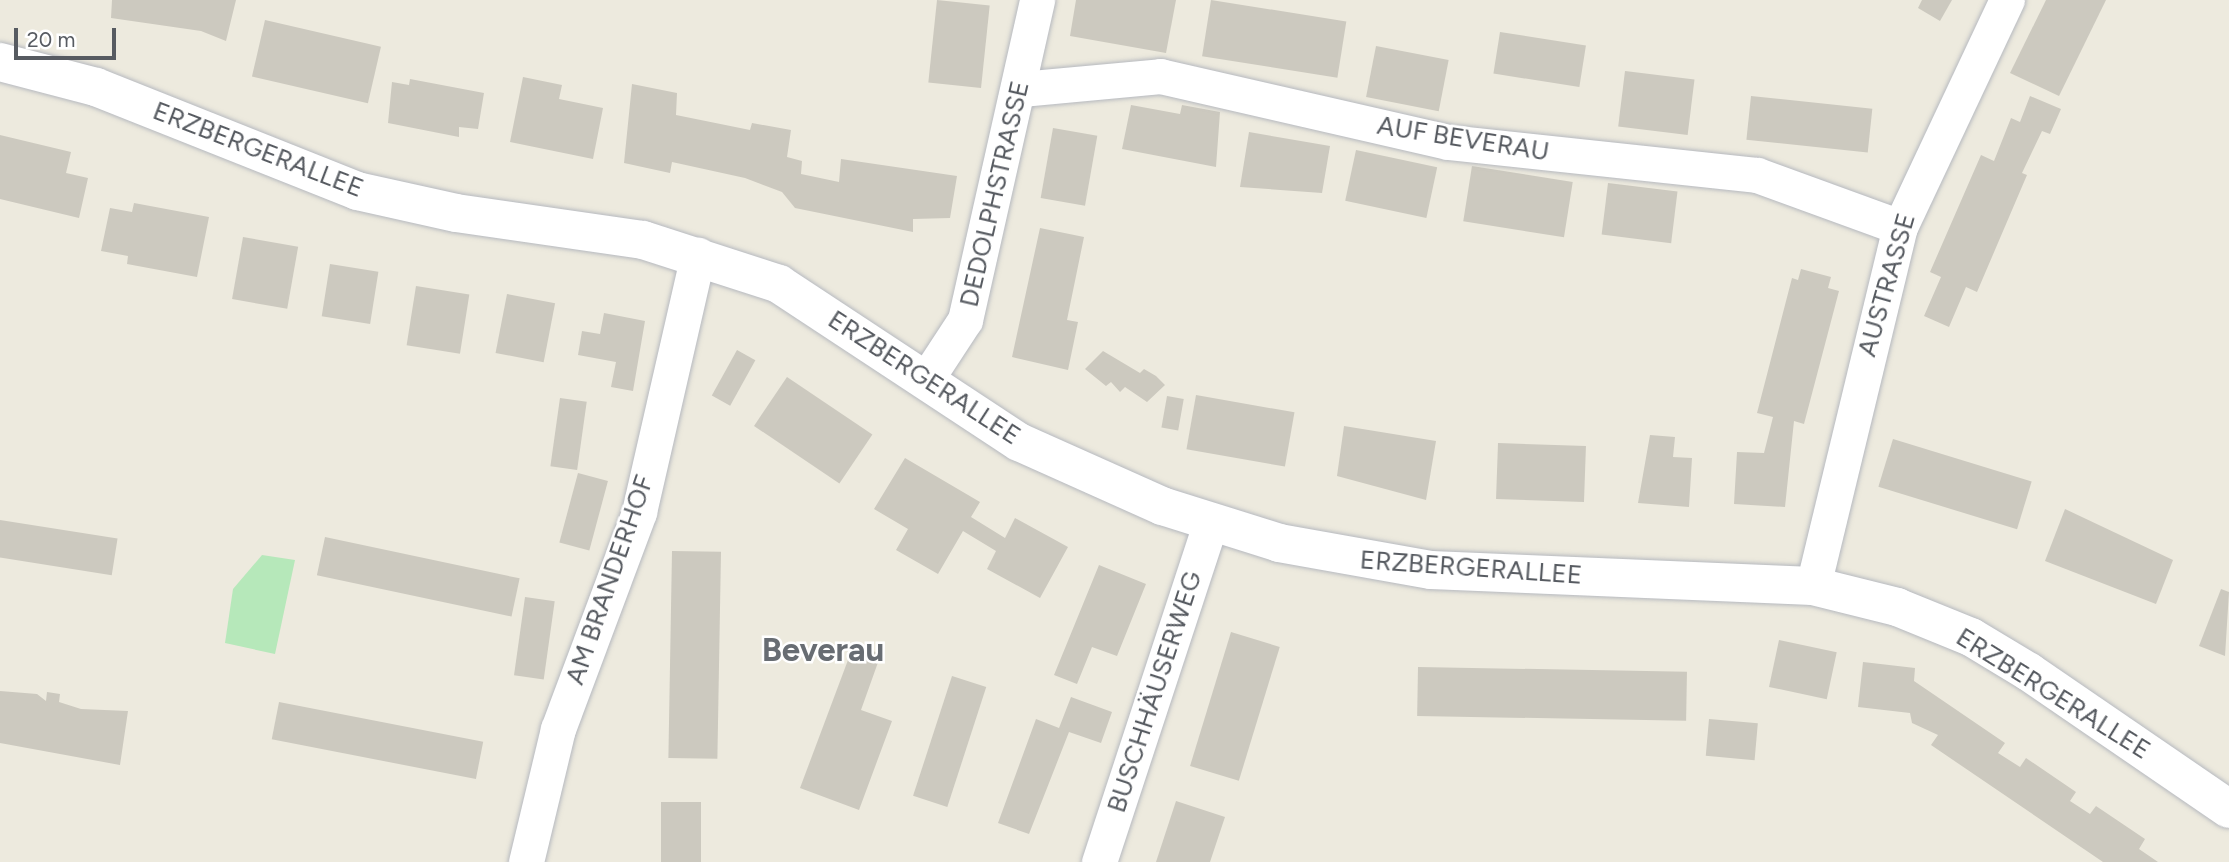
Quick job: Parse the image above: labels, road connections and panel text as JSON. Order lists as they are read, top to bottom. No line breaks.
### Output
{"streets":{"street":["AUF BEVERAU","ERZBERGERALLEE","DEDOLPHSTRASSE","AUSTRASSE","AM BRANDERHOF","BUSCHHÄUSERWEG"]},"crossings":[["AUF BEVERAU","DEDOLPHSTRASSE"],["AUF BEVERAU","AUSTRASSE"],["ERZBERGERALLEE","DEDOLPHSTRASSE"],["ERZBERGERALLEE","AUSTRASSE"],["ERZBERGERALLEE","AM BRANDERHOF"],["ERZBERGERALLEE","BUSCHHÄUSERWEG"]],"districts":["Beverau"],"scale_bar":"20 m"}
